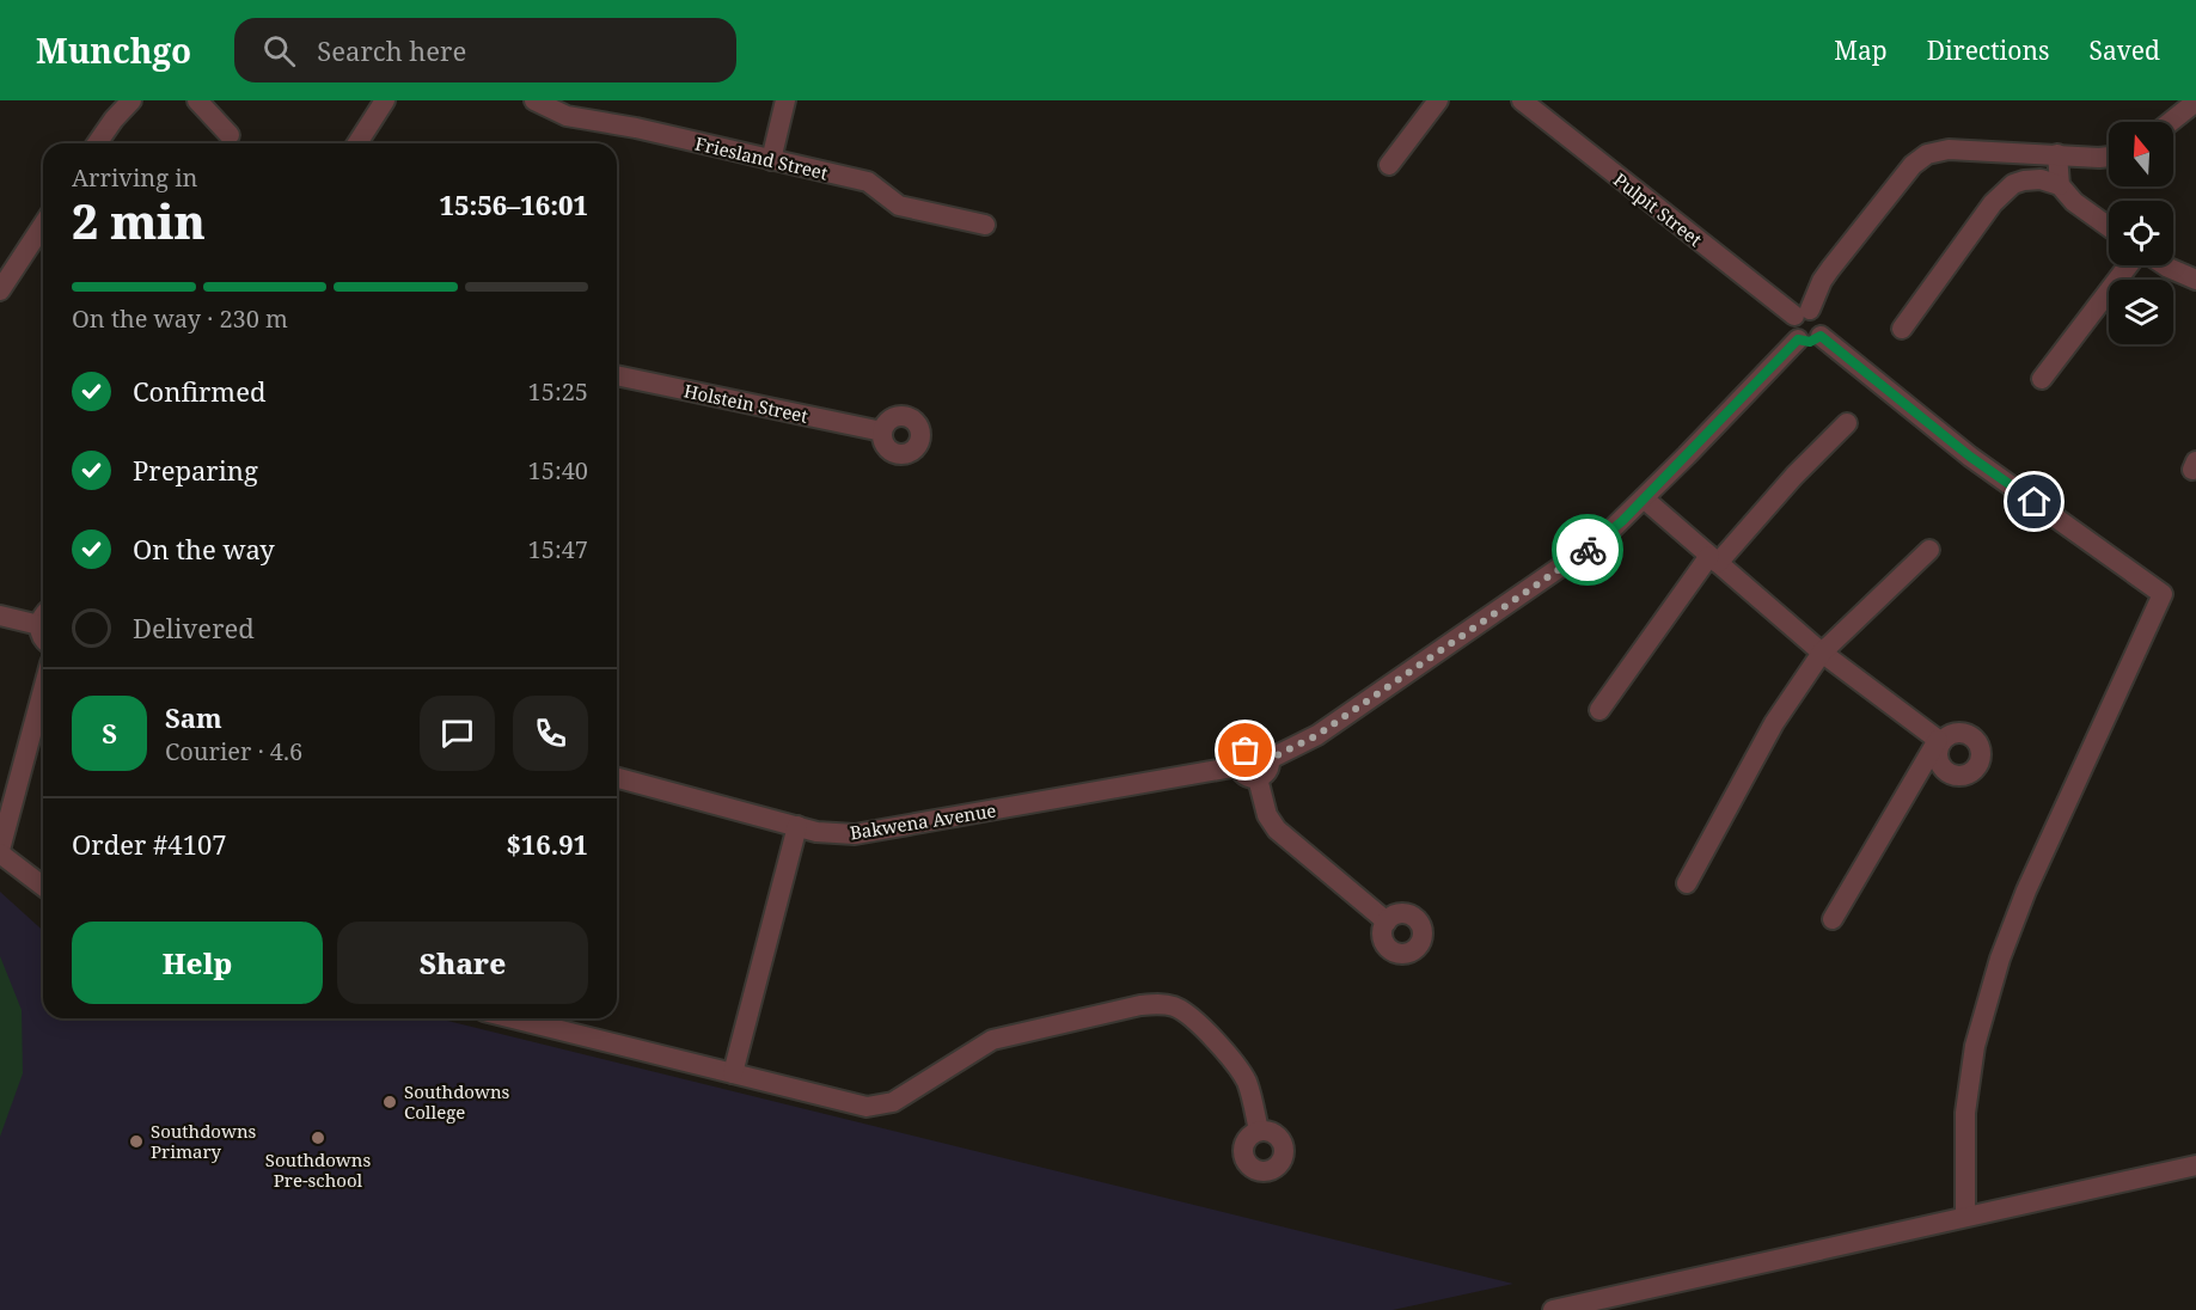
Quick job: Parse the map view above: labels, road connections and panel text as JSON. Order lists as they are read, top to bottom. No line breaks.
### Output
{"streets":{"street":["Friesland Street","Pulpit Street","Holstein Street","Bakwena Avenue"]},"places":["Southdowns College","Southdowns Pre-school","Southdowns Primary"],"north":"top","page":{"header":"Munchgo","search":"Search here","nav":["Map","Directions","Saved"],"heading":["2 min","Arriving in","15:56–16:01"],"panel":["Sam","Courier · 4.6","Order #4107","$16.91"],"bar":"On the way · 230 m","list":[["Confirmed","15:25"],["Preparing","15:40"],["On the way","15:47"],"Delivered"],"round":"S","buttons":["Help","Share"]}}
